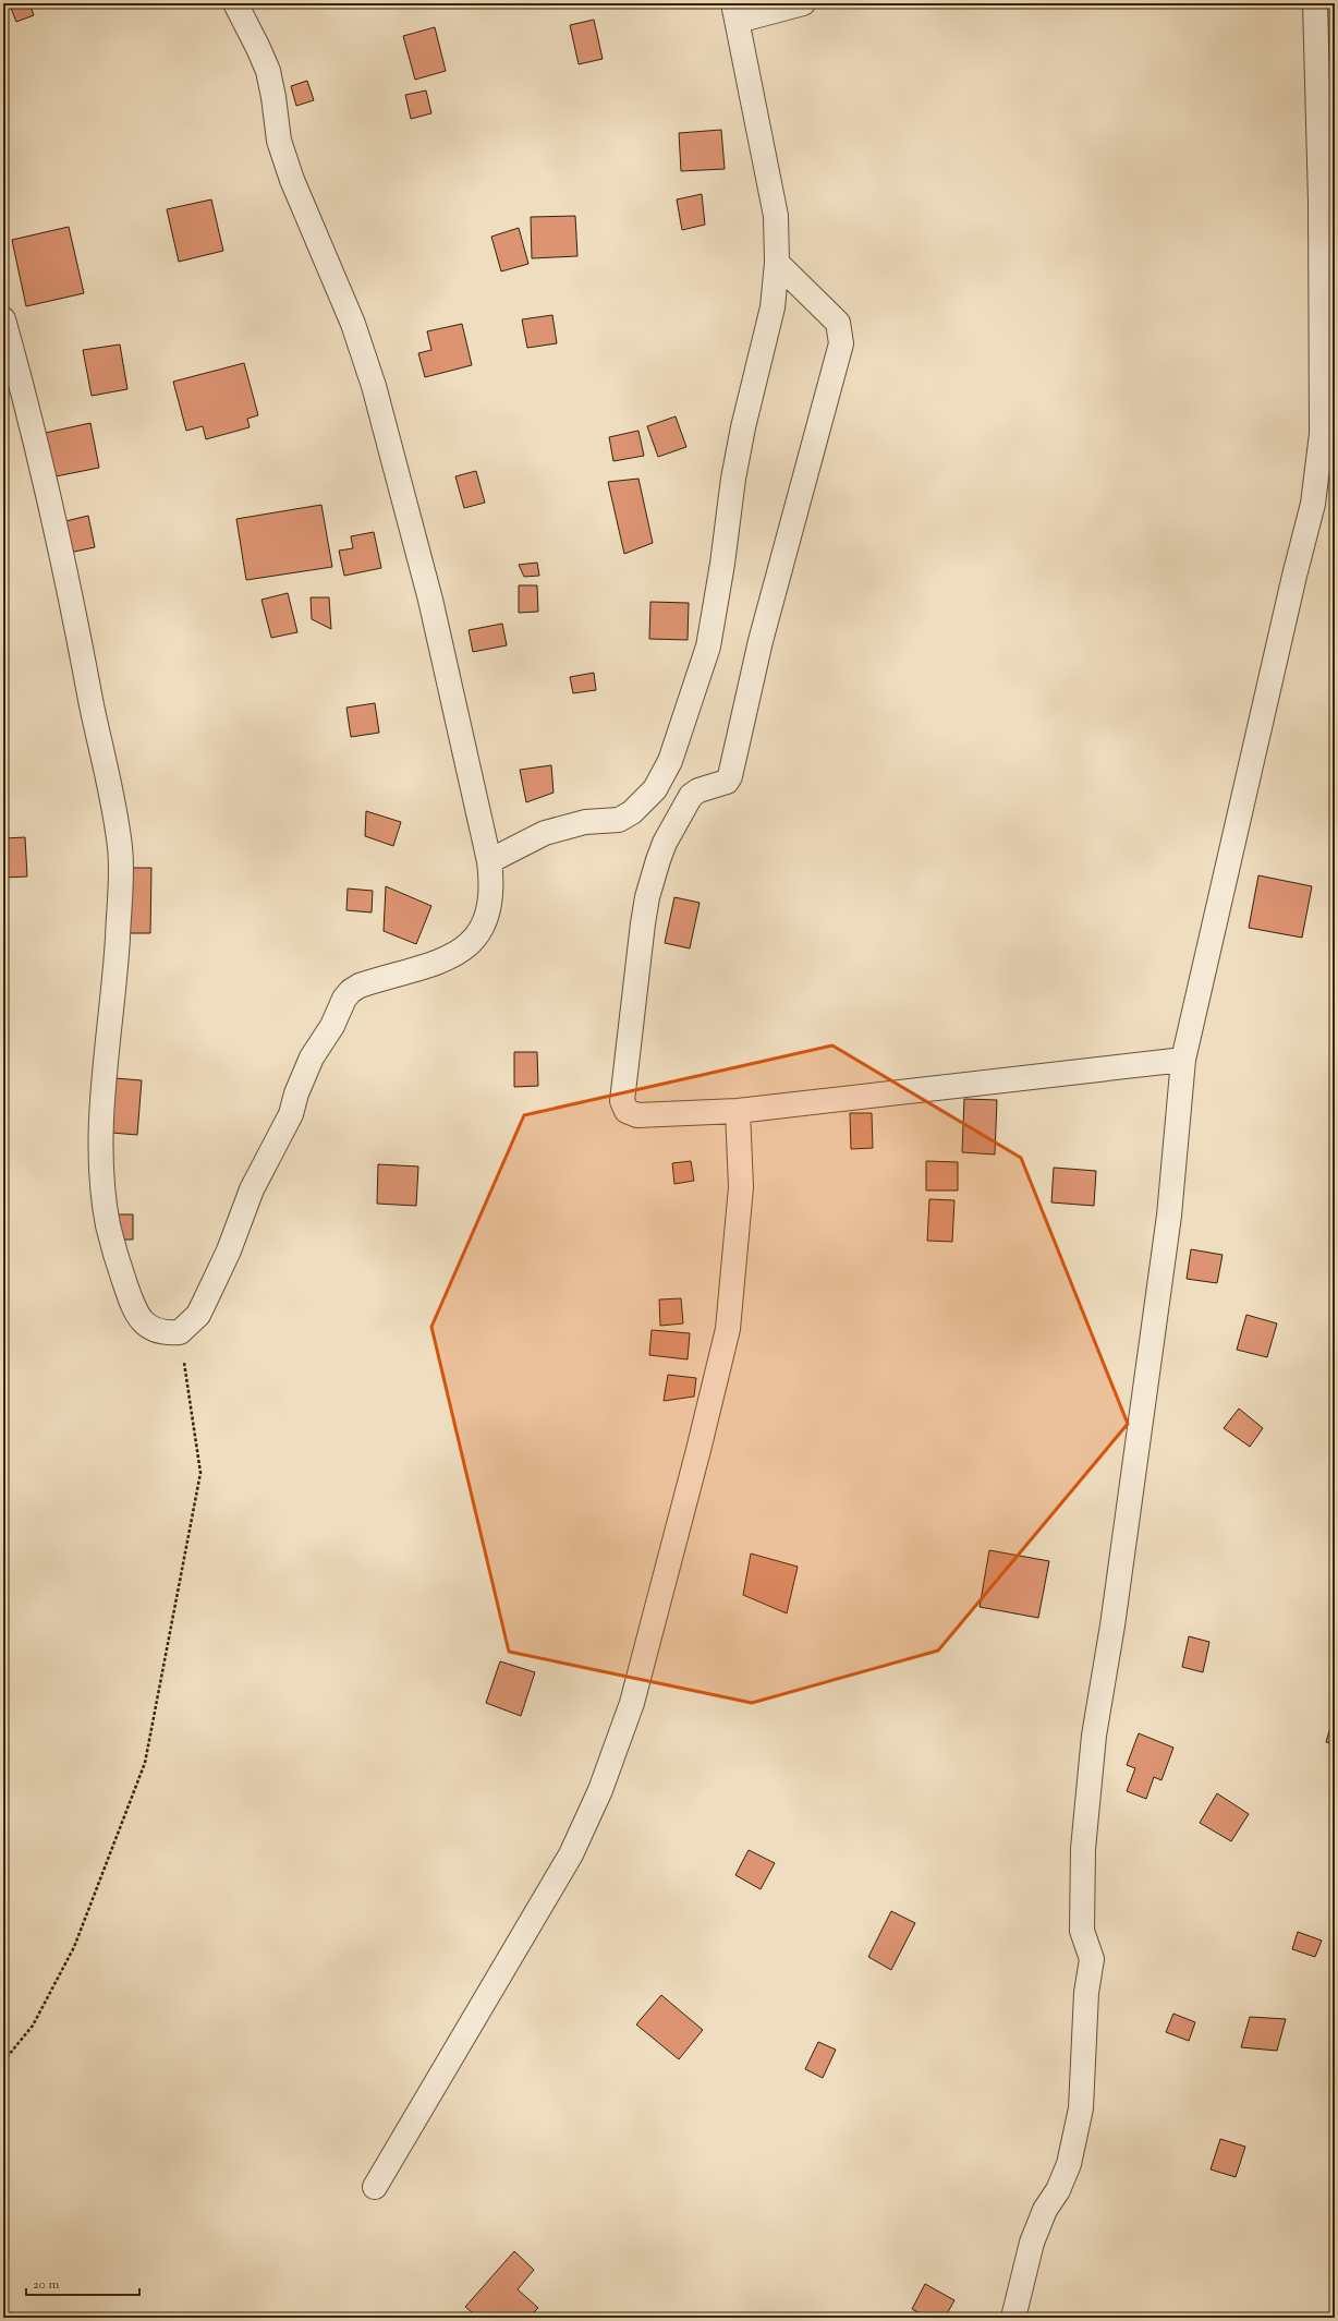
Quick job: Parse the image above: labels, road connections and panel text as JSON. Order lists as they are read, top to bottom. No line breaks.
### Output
{"scale_bar":"20 m"}
